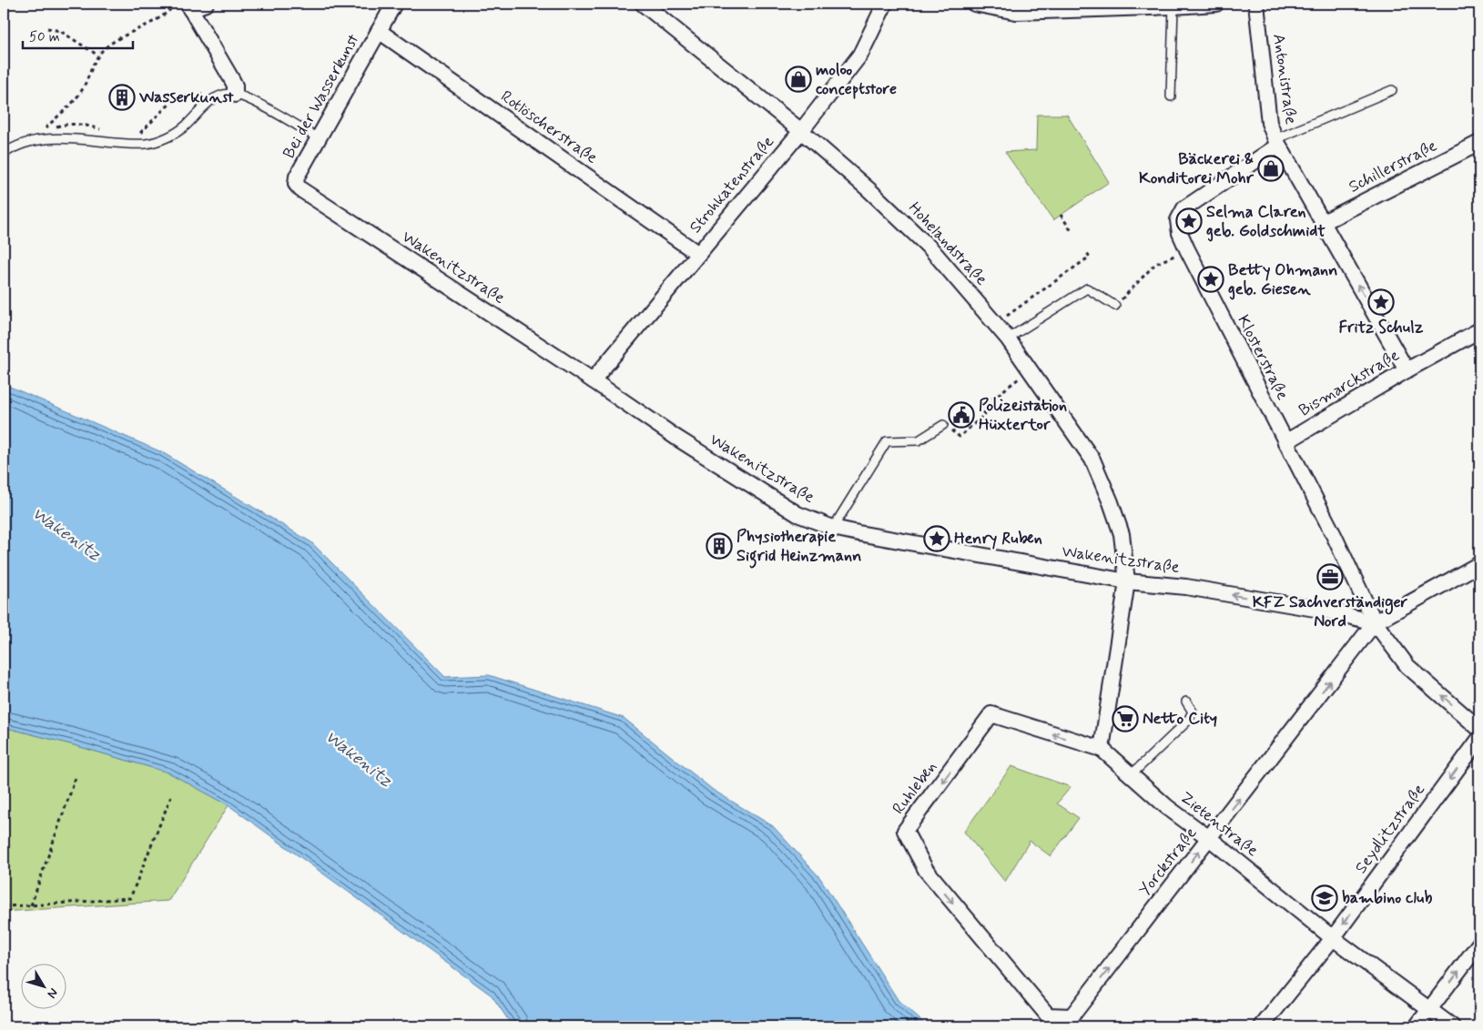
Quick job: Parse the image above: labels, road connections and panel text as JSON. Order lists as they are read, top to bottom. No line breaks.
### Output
{"streets":{"street":["Antonistraße","Bei der Wasserkunst","Rotlöscherstraße","Schillerstraße","Strohkatenstraße","Hohelandstraße","Wakenitzstraße","Klosterstraße","Bismarckstraße","Ruhleben","Zietenstraße","Seydlitzstraße","Yorckstraße"]},"crossings":[["Antonistraße","Schillerstraße"],["Antonistraße","Klosterstraße"],["Antonistraße","Bismarckstraße"],["Bei der Wasserkunst","Rotlöscherstraße"],["Bei der Wasserkunst","Wakenitzstraße"],["Rotlöscherstraße","Strohkatenstraße"],["Strohkatenstraße","Hohelandstraße"],["Strohkatenstraße","Wakenitzstraße"],["Hohelandstraße","Wakenitzstraße"],["Wakenitzstraße","Klosterstraße"],["Wakenitzstraße","Yorckstraße"],["Klosterstraße","Bismarckstraße"],["Klosterstraße","Yorckstraße"],["Ruhleben","Zietenstraße"],["Ruhleben","Yorckstraße"],["Zietenstraße","Seydlitzstraße"],["Zietenstraße","Yorckstraße"]],"one_way":["Antonistraße","Yorckstraße"],"water":["Wakenitz"],"places":{"shop":["moloo conceptstore","Bäckerei & Konditorei Mohr"],"building":["Wasserkunst","Physiotherapie Sigrid Heinzmann"],"place":["Selma Claren geb. Goldschmidt","Betty Ohmann geb. Giesen","Fritz Schulz","Henry Ruben"],"public building":["Polizeistation Hüxtertor"],"office":["KFZ Sachverständiger Nord"],"supermarket":["Netto City"],"school or university":["bambino club"]},"scale_bar":"50 m","north":"bottom right"}
